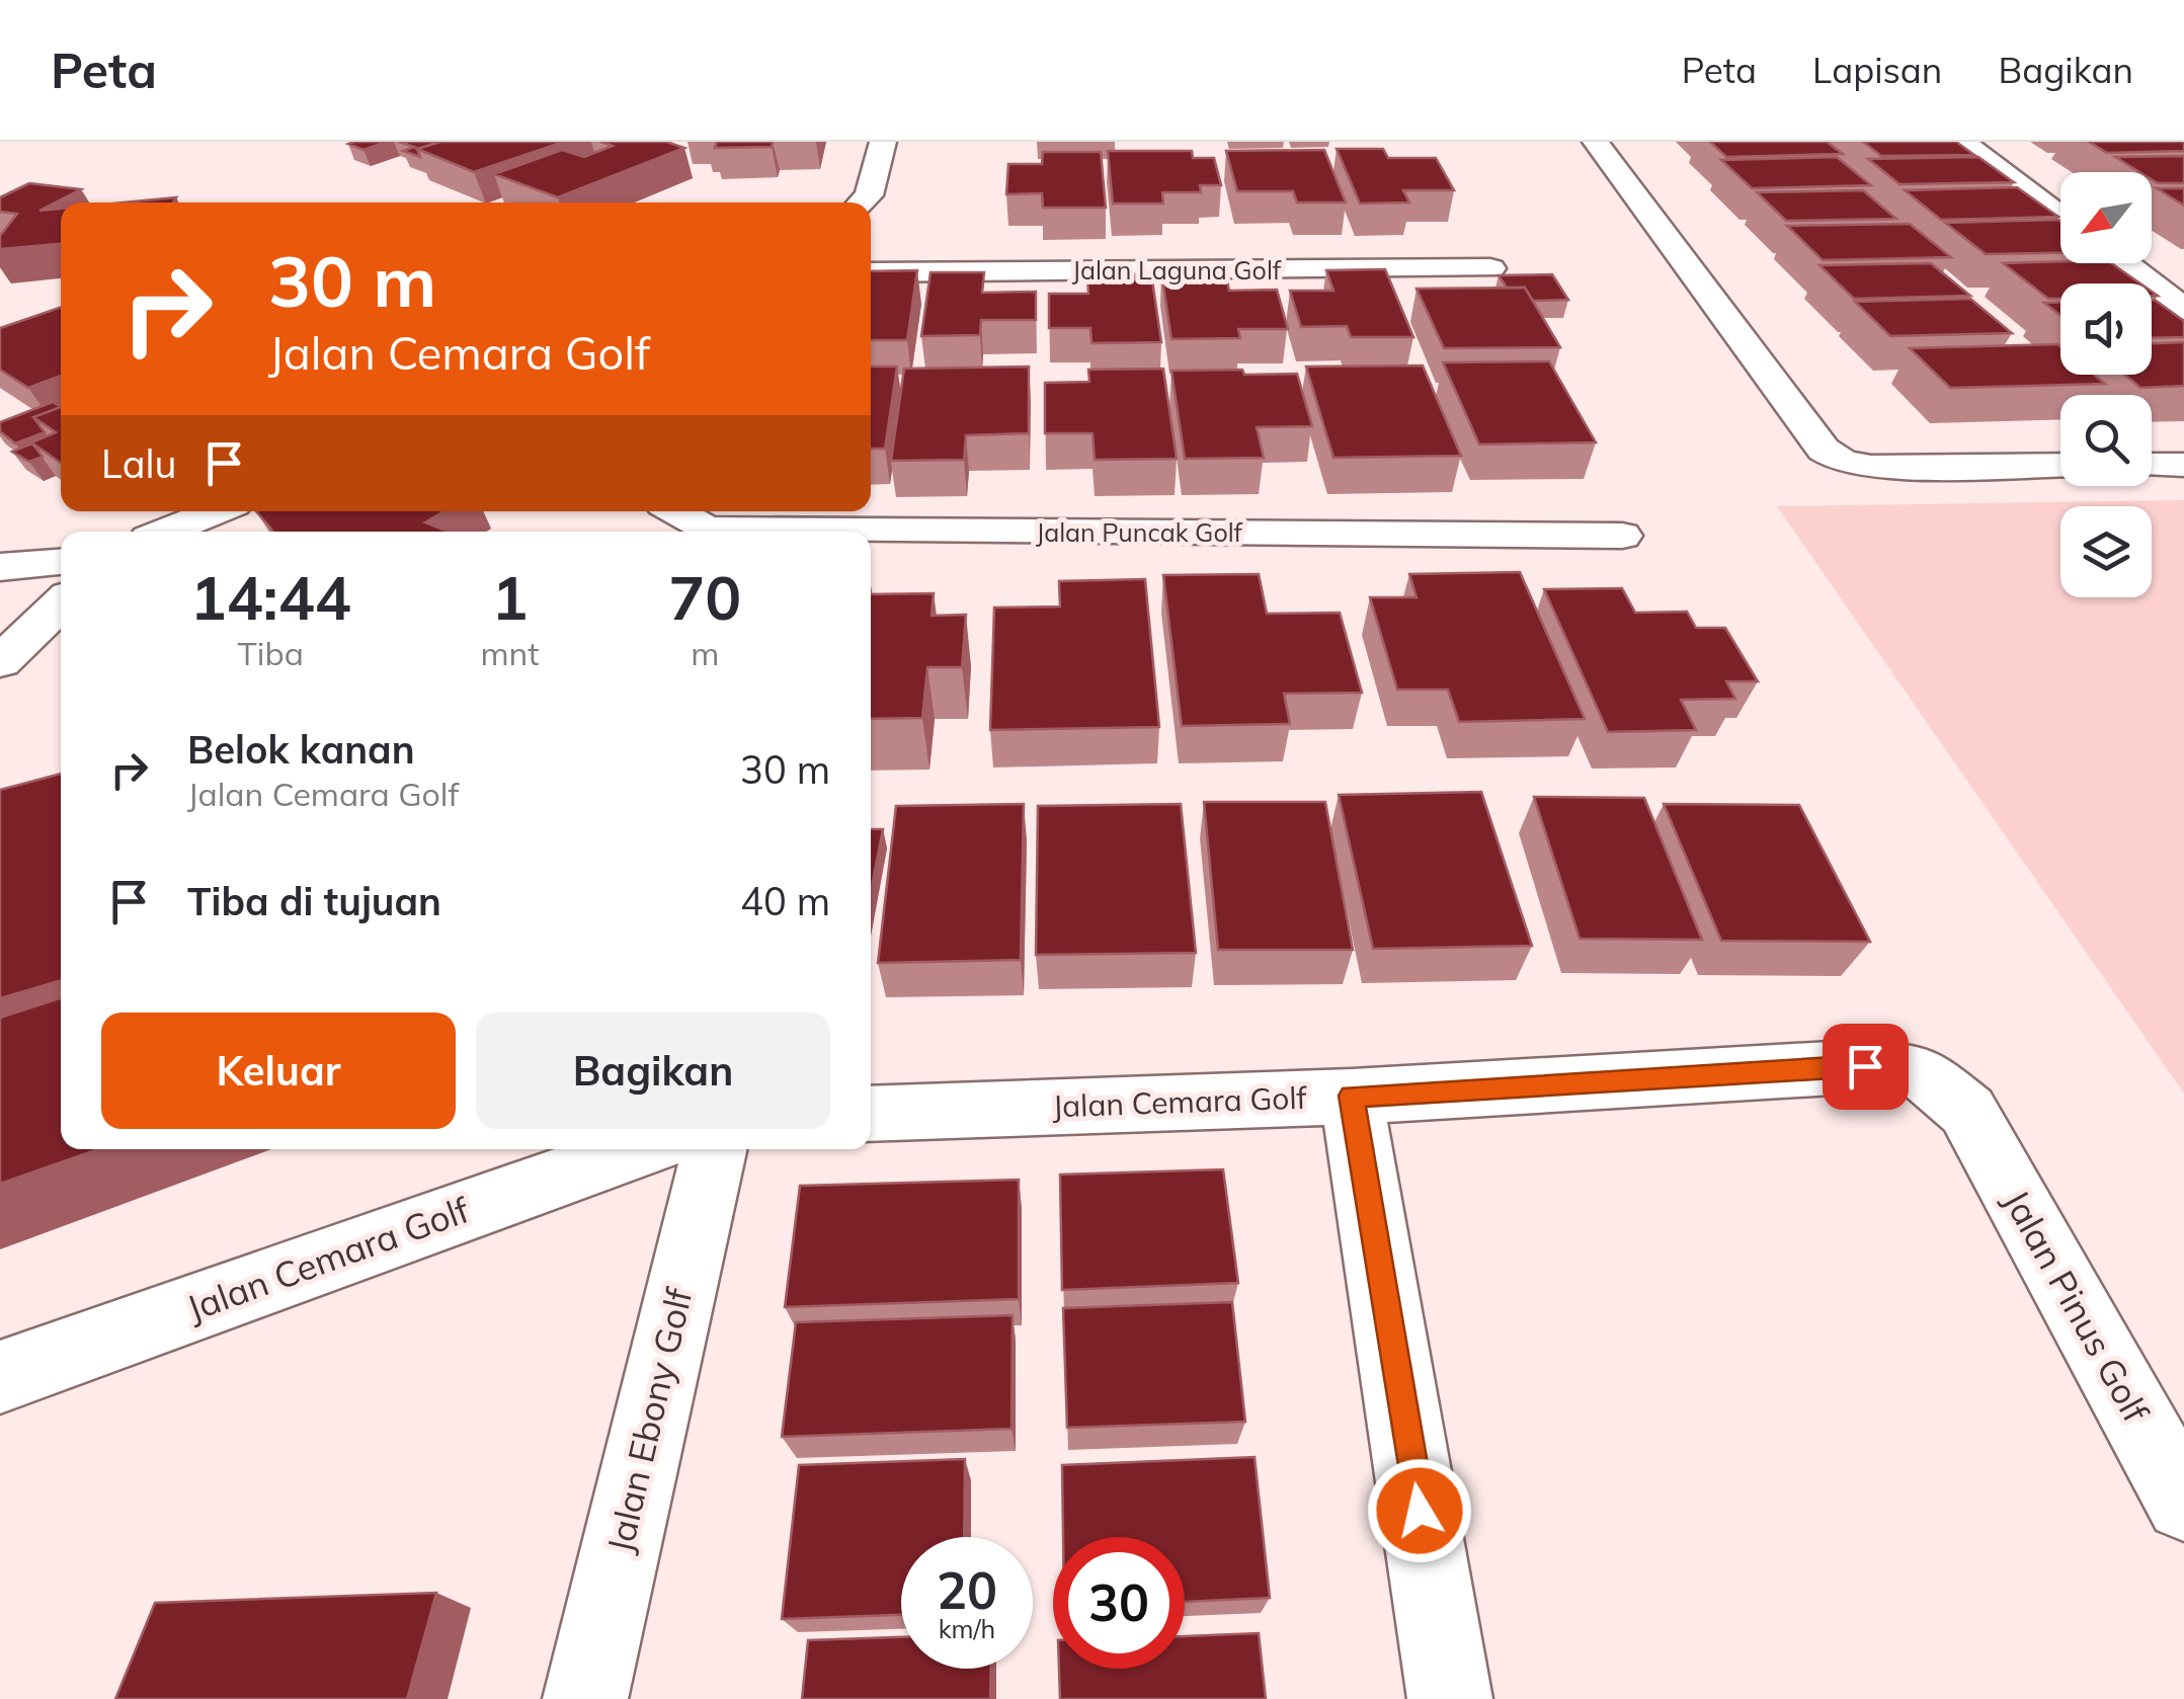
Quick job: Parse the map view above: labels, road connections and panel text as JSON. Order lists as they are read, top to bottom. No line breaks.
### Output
{"streets":{"street":["Jalan Laguna Golf","Jalan Puncak Golf","Jalan Cemara Golf","Jalan Pinus Golf","Jalan Ebony Golf"]},"crossings":[["Jalan Cemara Golf","Jalan Pinus Golf"]],"north":"bottom left","page":{"header":"Peta","nav":["Peta","Lapisan","Bagikan"],"turn":["30 m","Jalan Cemara Golf"],"then":"Lalu","eta":["14:44","Tiba","1","mnt","70","m"],"list":[{"name":"Belok kanan","note":"Jalan Cemara Golf","value":"30 m"},{"name":"Tiba di tujuan","value":"40 m"}],"buttons":["Keluar","Bagikan"],"speed":"20 km/h","limit":"30"}}
